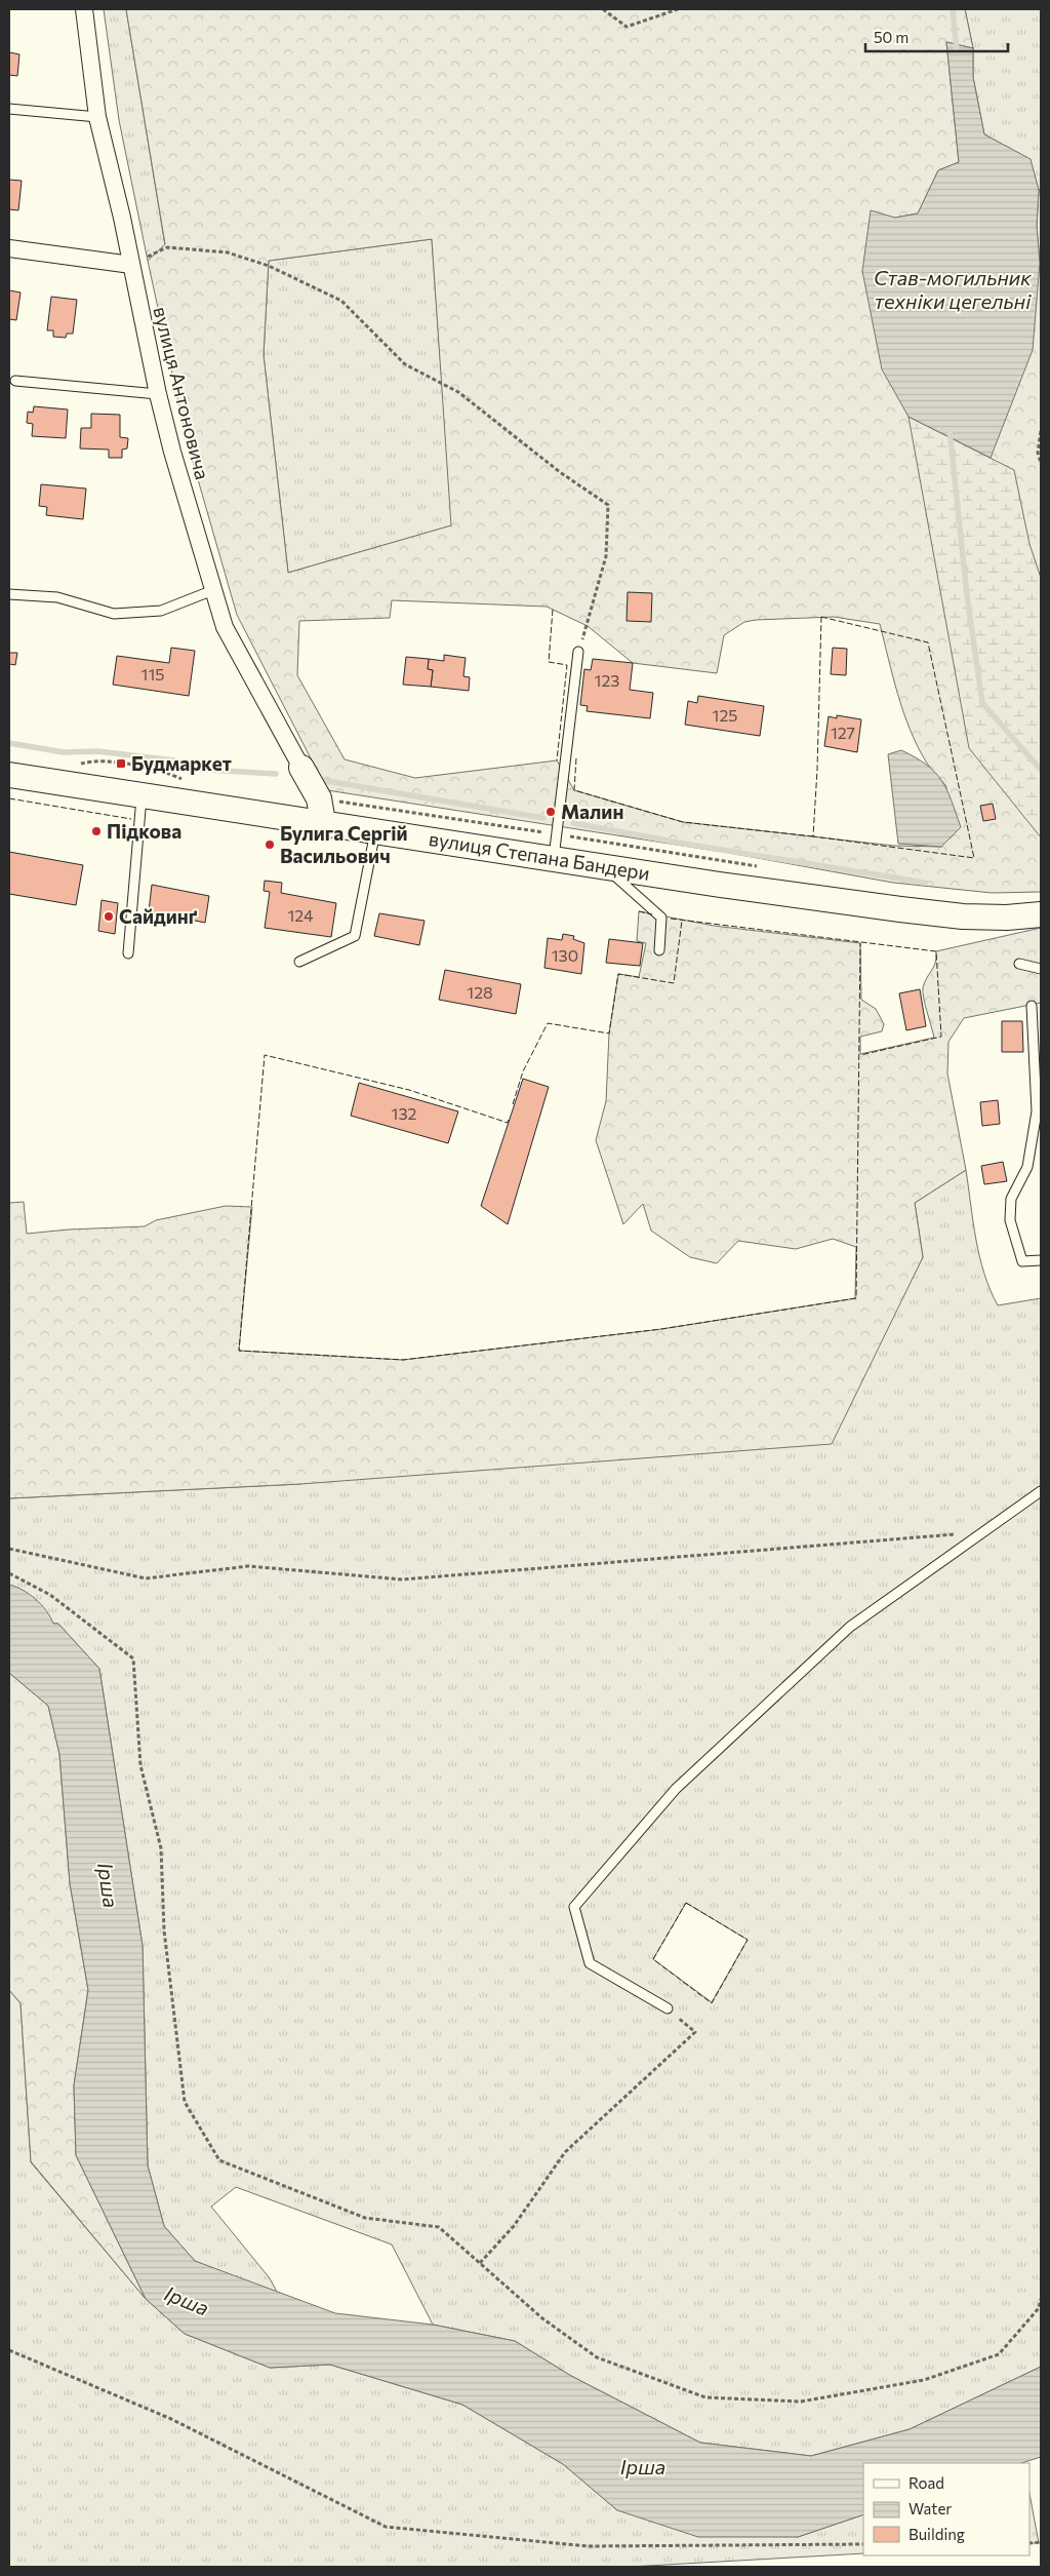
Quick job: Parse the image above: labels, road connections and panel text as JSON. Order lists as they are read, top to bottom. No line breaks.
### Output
{"streets":{"street":["вулиця Антоновича","вулиця Степана Бандери"]},"water":["Став-могильник техніки цегельні","Ірша"],"places":{"transit":["Будмаркет"],"other":["Малин","Підкова","Булига Сергій Васильович","Сайдинґ"]},"house_numbers":["115","123","125","127","124","130","128","132"],"legend":["Road","Water","Building"],"scale_bar":"50 m"}
